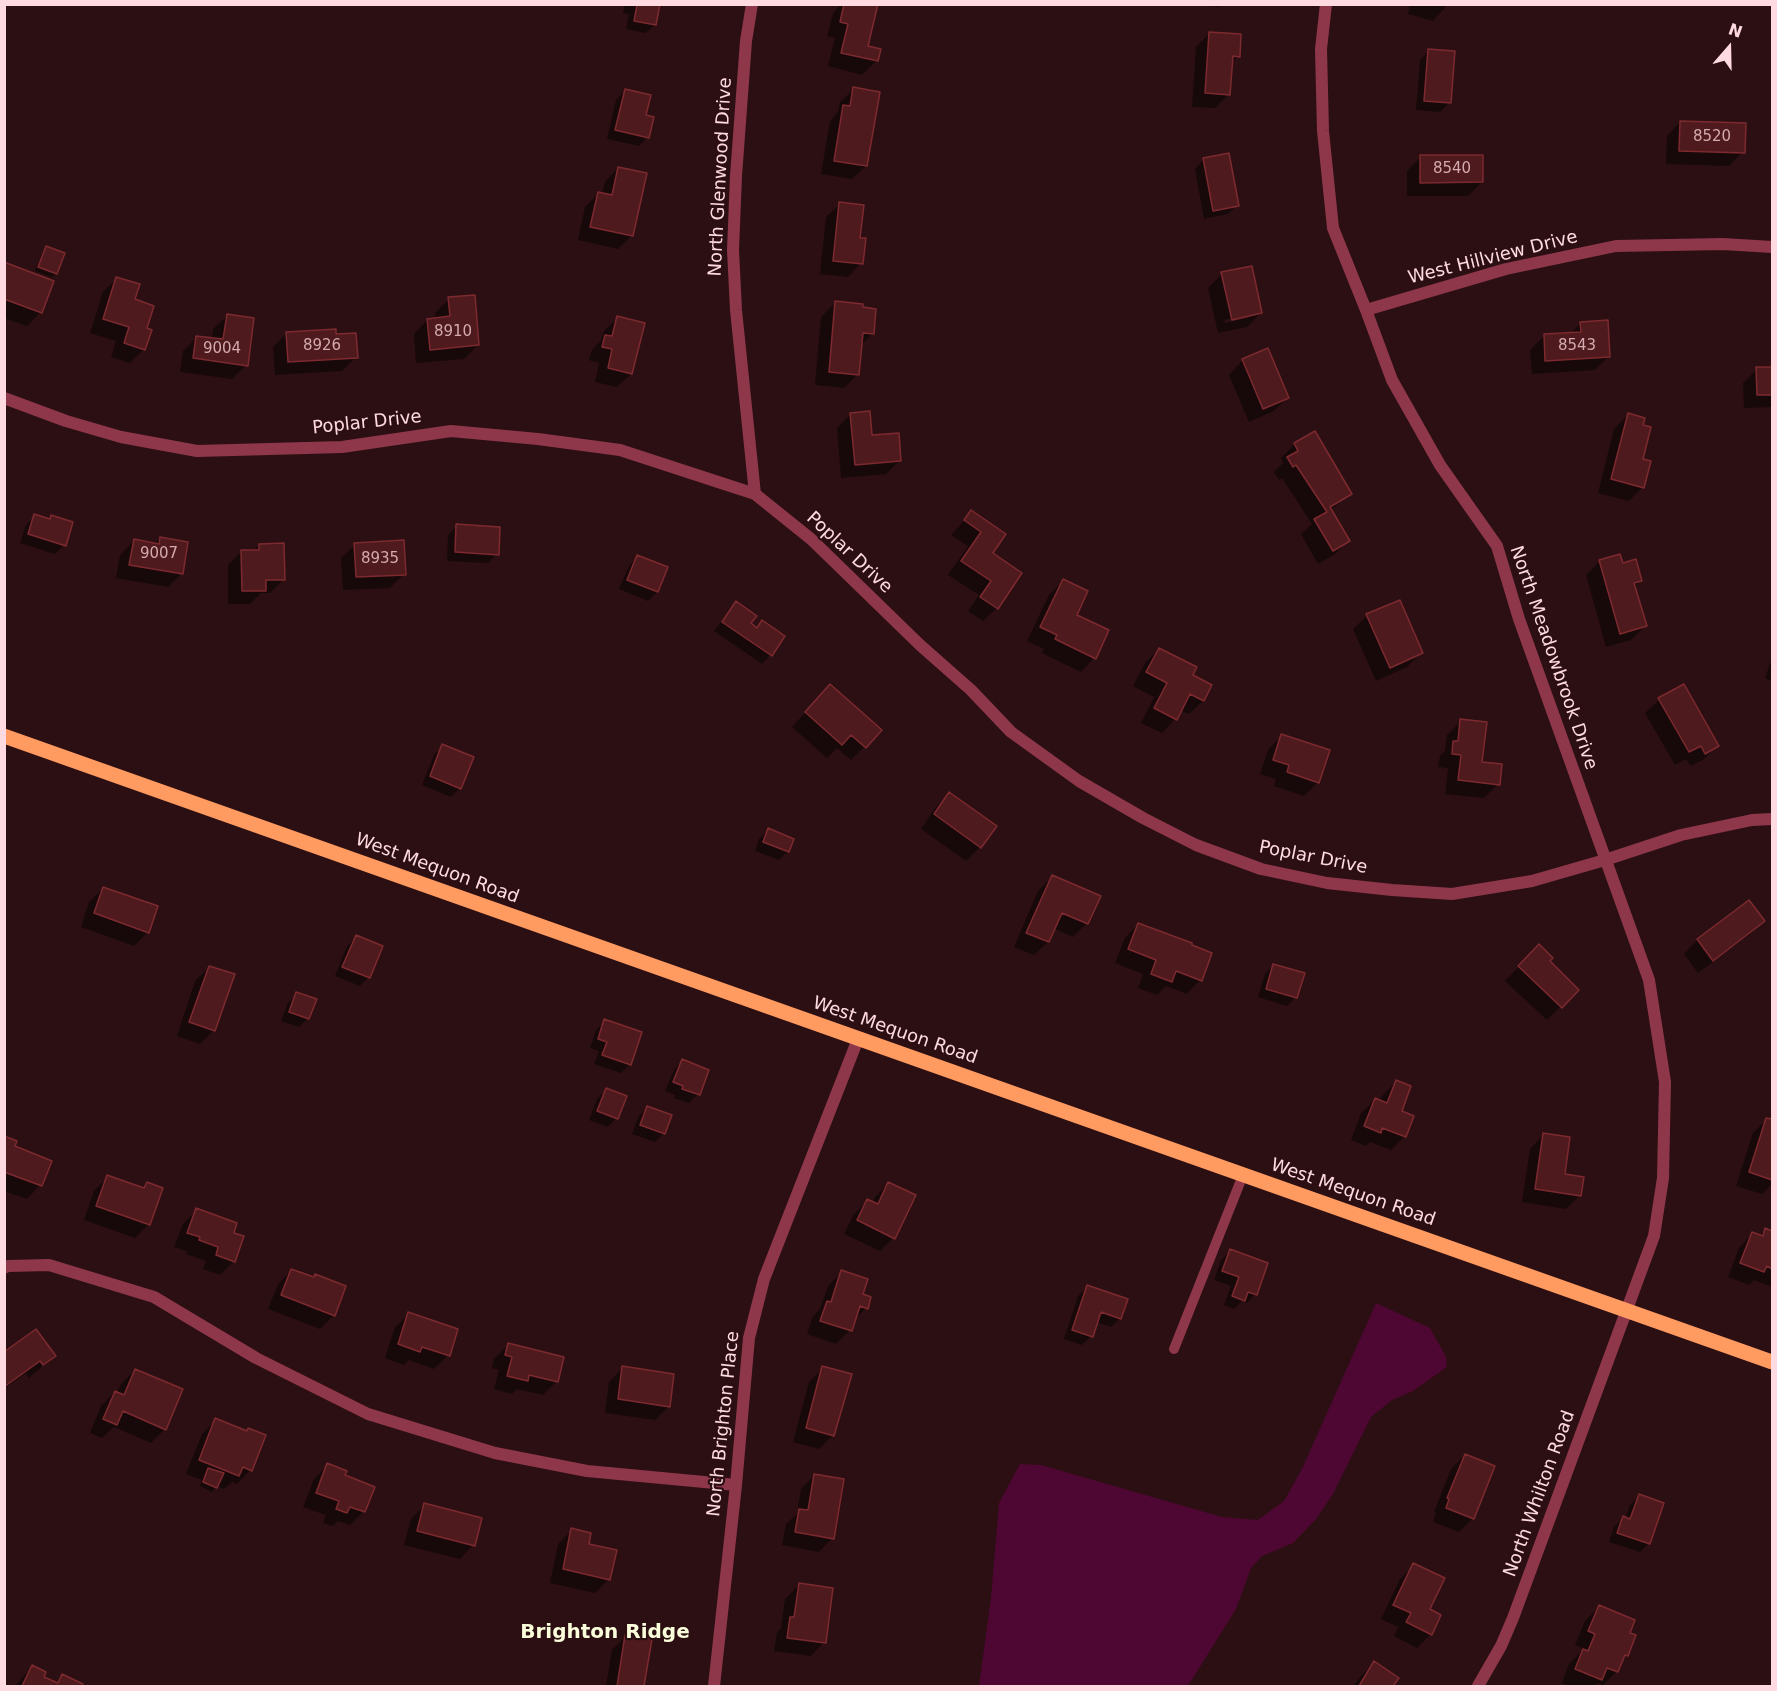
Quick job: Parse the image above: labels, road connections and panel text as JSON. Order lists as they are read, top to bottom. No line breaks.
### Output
{"streets":{"main road":["West Mequon Road"],"street":["North Glenwood Drive","West Hillview Drive","Poplar Drive","North Meadowbrook Drive","North Brighton Place","North Whilton Road"]},"crossings":[["North Glenwood Drive","Poplar Drive"],["West Hillview Drive","North Meadowbrook Drive"],["Poplar Drive","North Meadowbrook Drive"],["North Meadowbrook Drive","West Mequon Road"],["North Meadowbrook Drive","North Whilton Road"],["West Mequon Road","North Brighton Place"],["West Mequon Road","North Whilton Road"]],"districts":["Brighton Ridge"],"house_numbers":["8520","8540","8910","8926","8543","9004","9007","8935"],"north":"top"}
